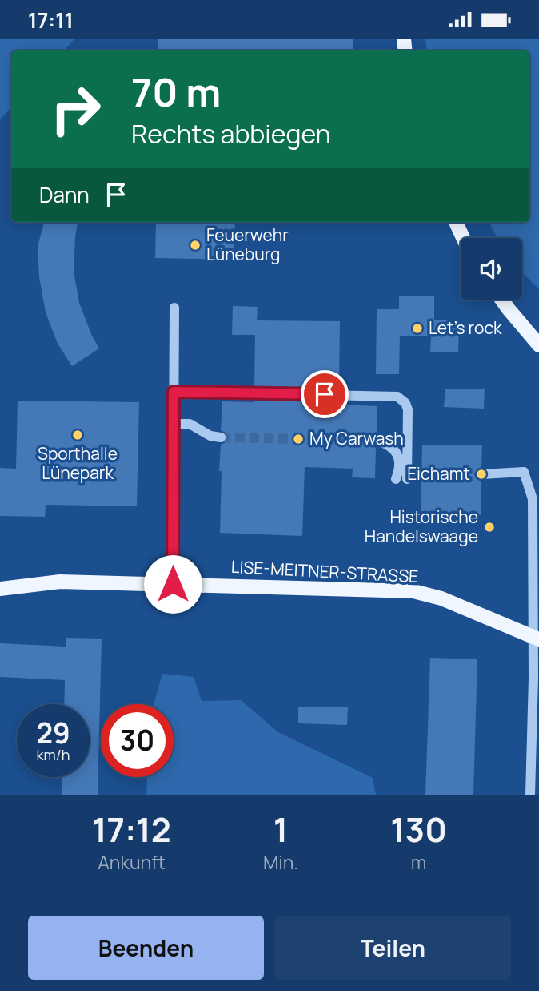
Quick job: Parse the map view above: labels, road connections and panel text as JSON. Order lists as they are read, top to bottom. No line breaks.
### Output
{"streets":{"main road":["LISE-MEITNER-STRASSE"]},"places":["Feuerwehr Lüneburg","Let’s rock","Sporthalle Lünepark","My Carwash","Eichamt","Historische Handelswaage"],"page":{"status":"17:11","turn":["70 m","Rechts abbiegen"],"then":"Dann","speed":"29 km/h","limit":"30","eta":["17:12","Ankunft","1","Min.","130","m"],"buttons":["Beenden","Teilen"]}}
